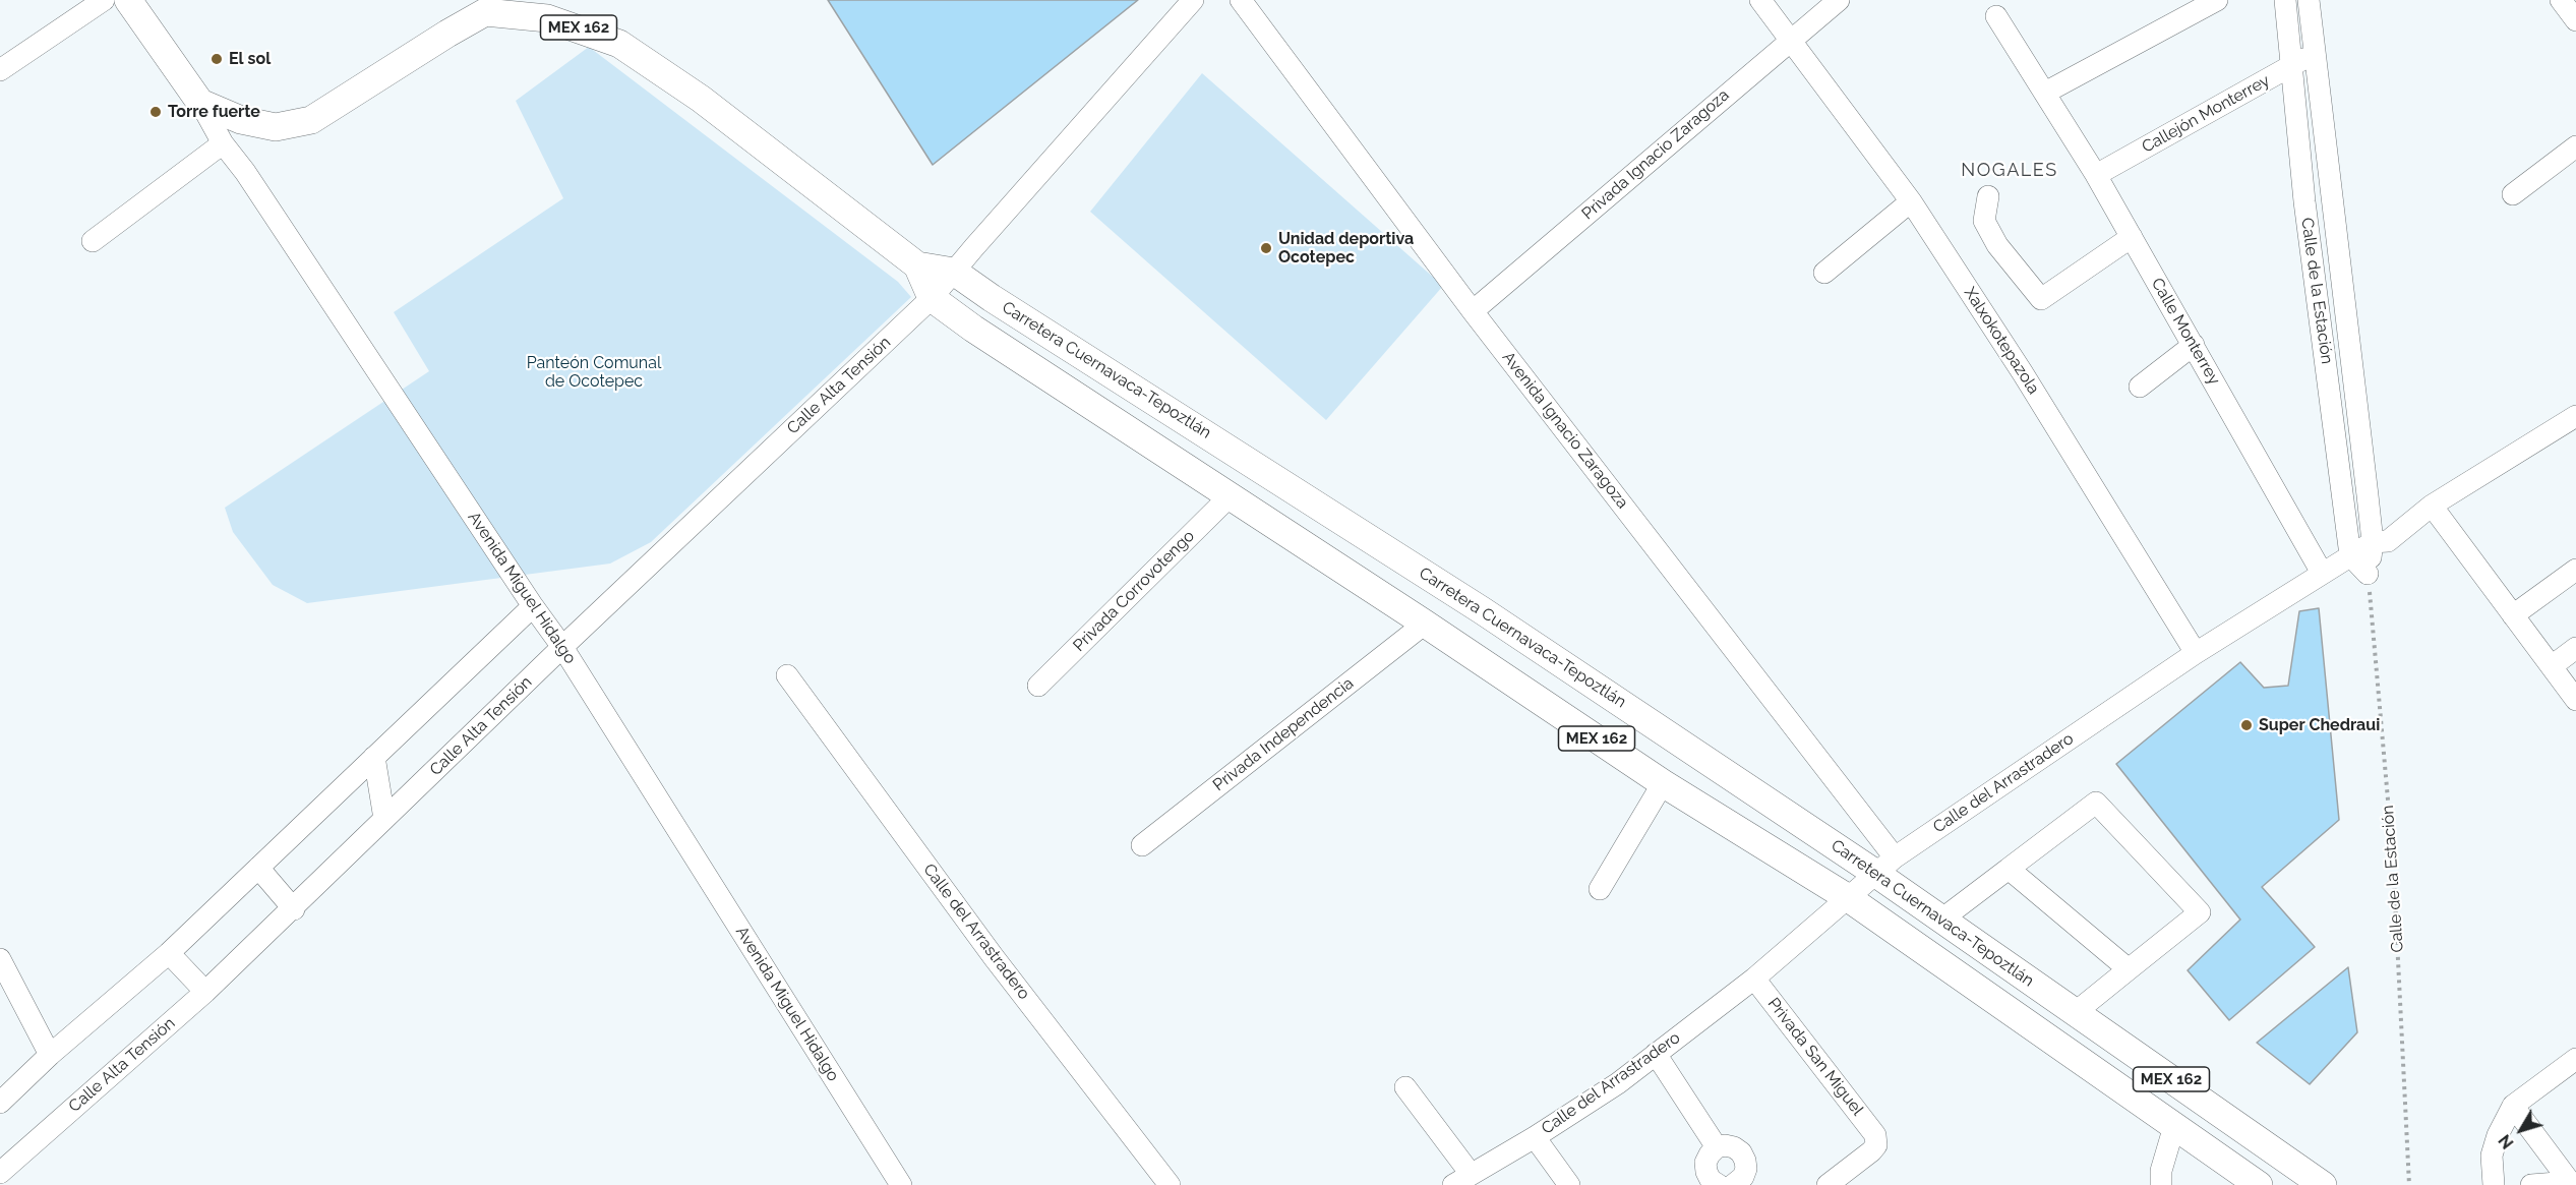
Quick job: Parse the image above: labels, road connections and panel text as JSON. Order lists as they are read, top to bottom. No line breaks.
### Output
{"streets":{"main road":["MEX 162","Carretera Cuernavaca-Tepoztlán","Avenida Miguel Hidalgo"],"street":["Callejón Monterrey","Privada Ignacio Zaragoza","Calle de la Estación","Calle Monterrey","Xalxokotepazola","Calle Alta Tensión","Avenida Ignacio Zaragoza","Privada Corrovotengo","Privada Independencia","Calle del Arrastradero","Privada San Miguel"]},"crossings":[["MEX 162","Carretera Cuernavaca-Tepoztlán"],["MEX 162","Calle Alta Tensión"],["MEX 162","Privada Corrovotengo"],["MEX 162","Privada Independencia"],["MEX 162","Calle del Arrastradero"],["Callejón Monterrey","Calle de la Estación"],["Callejón Monterrey","Calle Monterrey"],["Privada Ignacio Zaragoza","Xalxokotepazola"],["Privada Ignacio Zaragoza","Avenida Ignacio Zaragoza"],["Calle de la Estación","Calle del Arrastradero"],["Calle Monterrey","Calle del Arrastradero"],["Xalxokotepazola","Calle del Arrastradero"],["Carretera Cuernavaca-Tepoztlán","Calle Alta Tensión"],["Carretera Cuernavaca-Tepoztlán","Avenida Ignacio Zaragoza"],["Carretera Cuernavaca-Tepoztlán","Avenida Miguel Hidalgo"],["Carretera Cuernavaca-Tepoztlán","Calle del Arrastradero"],["Calle Alta Tensión","Avenida Miguel Hidalgo"],["Avenida Ignacio Zaragoza","Calle del Arrastradero"],["Calle del Arrastradero","Privada San Miguel"]],"districts":["NOGALES"],"parks":["Panteón Comunal de Ocotepec"],"places":["El sol","Torre fuerte","Unidad deportiva Ocotepec","Super Chedraui"],"north":"bottom left"}
